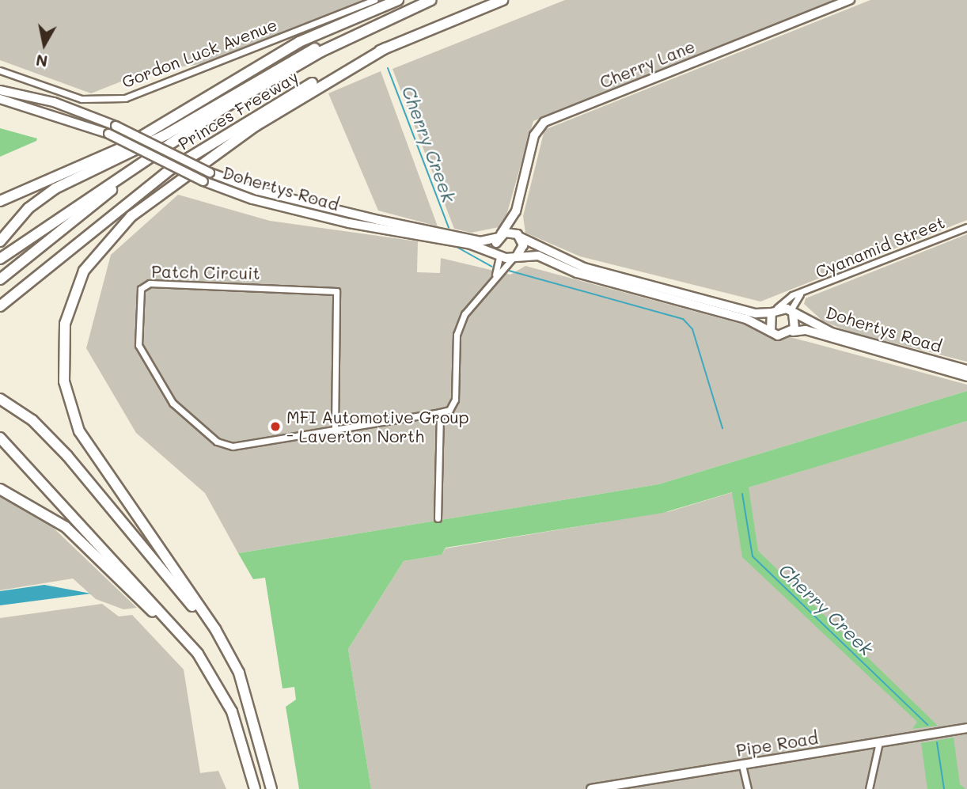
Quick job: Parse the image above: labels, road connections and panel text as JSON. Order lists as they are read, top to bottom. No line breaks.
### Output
{"streets":{"highway":["Princes Freeway"],"main road":["Dohertys Road"],"street":["Gordon Luck Avenue","Cherry Lane","Cyanamid Street","Patch Circuit","Pipe Road"]},"crossings":[["Cherry Lane","Dohertys Road"],["Dohertys Road","Cyanamid Street"]],"water":["Cherry Creek"],"places":["MFI Automotive Group - Laverton North"],"north":"bottom"}
